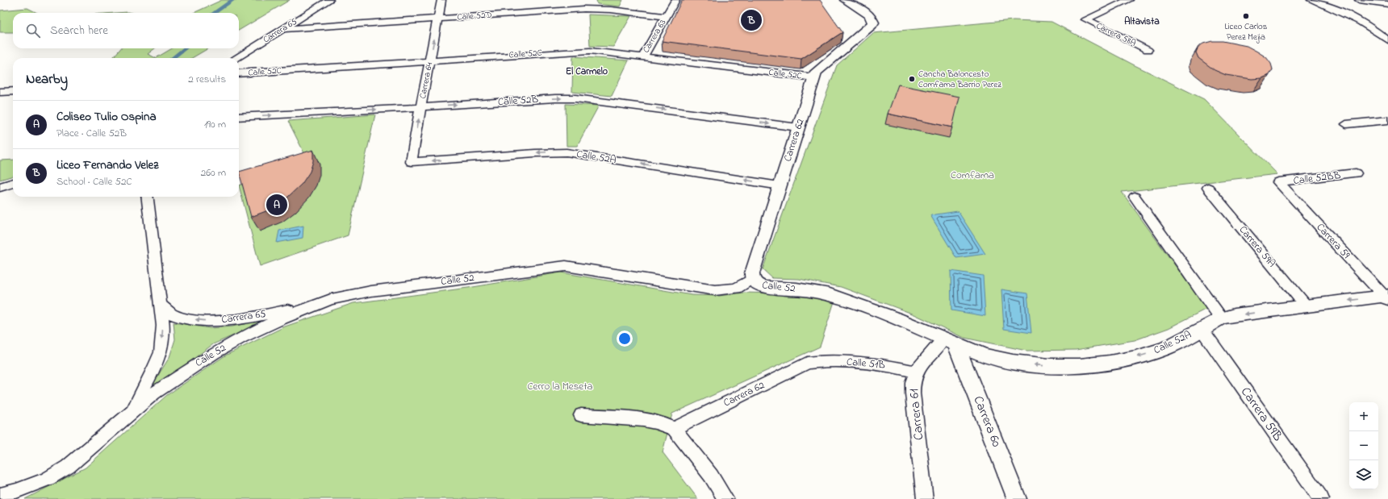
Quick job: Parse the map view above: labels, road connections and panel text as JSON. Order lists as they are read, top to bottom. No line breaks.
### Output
{"streets":{"street":["Calle 52D","Carrera 65","Carrera 58A","Carrera 63","Calle 52C","Carrera 64","Calle 52B","Carrera 62","Calle 52A","Calle 52BB","Carrera 59","Carrera 59A","Calle 52","Calle 51B","Carrera 61","Carrera 59B","Carrera 60"]},"crossings":[["Calle 52D","Carrera 65"],["Calle 52D","Carrera 63"],["Calle 52D","Carrera 64"],["Carrera 65","Calle 52"],["Carrera 63","Calle 52C"],["Calle 52C","Carrera 64"],["Calle 52C","Carrera 62"],["Carrera 64","Calle 52B"],["Carrera 64","Calle 52A"],["Calle 52B","Carrera 62"],["Carrera 62","Calle 52A"],["Carrera 62","Calle 52"],["Carrera 62","Calle 51B"],["Calle 52A","Carrera 59"],["Calle 52A","Carrera 59A"],["Calle 52A","Calle 52"],["Calle 52A","Carrera 61"],["Calle 52A","Carrera 59B"],["Calle 52A","Carrera 60"],["Calle 52BB","Carrera 59"],["Calle 52","Carrera 61"],["Calle 52","Carrera 60"],["Calle 51B","Carrera 61"],["Carrera 61","Carrera 60"]],"one_way":["Carrera 65","Carrera 64","Calle 52B","Calle 52A"],"districts":["Altavista","El Carmelo"],"parks":["Comfama","Cerro la Meseta"],"places":["Liceo Carlos Perez Mejia","Cancha Baloncesto Comfama Barrio Perez"],"page":{"pins":["B","A"],"search":"Search here","heading":["Nearby","2 results"],"list":[{"mark":"A","name":"Coliseo Tulio Ospina","note":"Place · Calle 52B","value":"190 m"},{"mark":"B","name":"Liceo Fernando Velez","note":"School · Calle 52C","value":"260 m"}],"map_buttons":["+","−"]}}
